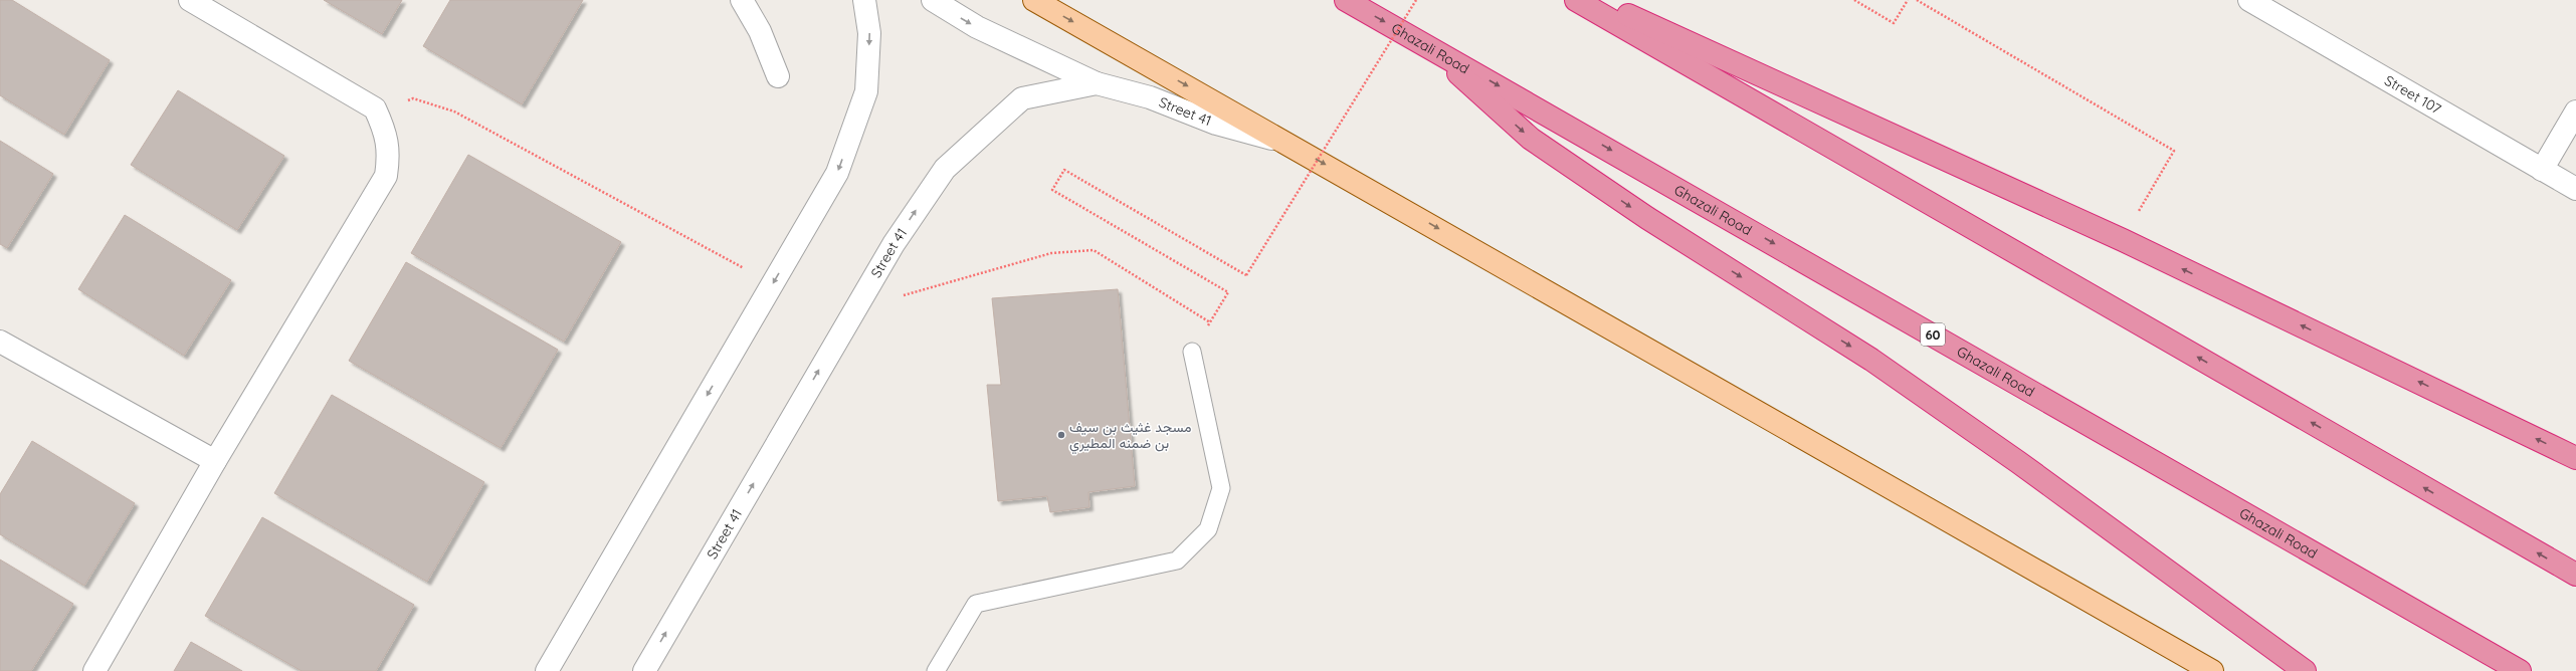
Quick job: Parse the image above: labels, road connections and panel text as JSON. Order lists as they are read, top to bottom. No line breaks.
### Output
{"streets":{"highway":["Ghazali Road","60"],"street":["Street 107","Street 41"]},"places":["مسجد غثيث بن سيف بن ضمنه المطيري"]}
